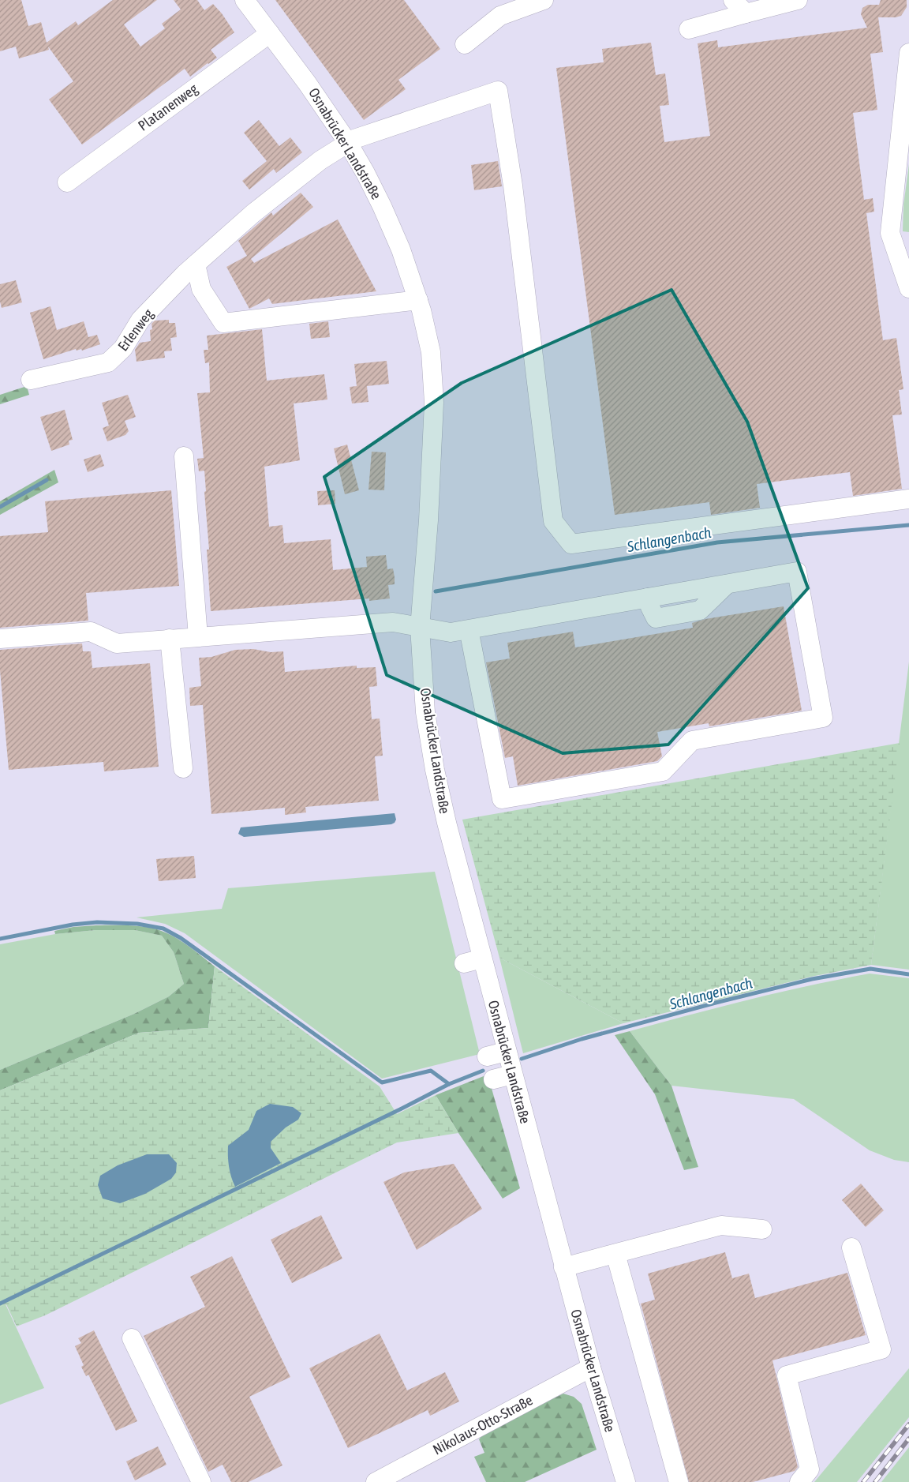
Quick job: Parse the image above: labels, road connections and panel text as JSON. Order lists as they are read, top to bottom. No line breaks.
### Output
{"streets":{"street":["Platanenweg","Osnabrücker Landstraße","Erlenweg","Nikolaus-Otto-Straße"]},"crossings":[["Platanenweg","Osnabrücker Landstraße"],["Osnabrücker Landstraße","Nikolaus-Otto-Straße"]],"water":["Schlangenbach"]}
